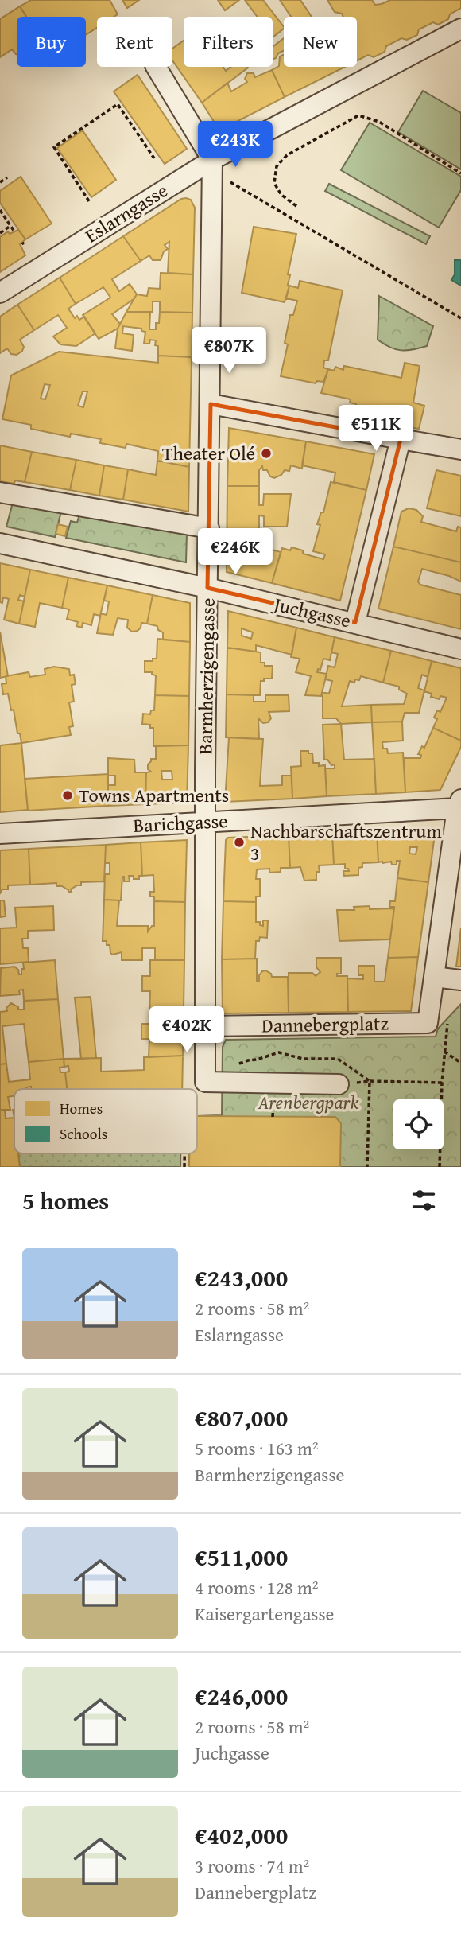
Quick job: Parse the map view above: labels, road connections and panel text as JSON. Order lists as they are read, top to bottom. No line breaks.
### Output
{"streets":{"street":["Eslarngasse","Juchgasse","Barmherzigengasse","Barichgasse","Dannebergplatz"]},"crossings":[["Eslarngasse","Barmherzigengasse"],["Juchgasse","Barmherzigengasse"],["Barmherzigengasse","Barichgasse"],["Barmherzigengasse","Dannebergplatz"]],"parks":["Arenbergpark"],"places":["Theater Olé","Towns Apartments","Nachbarschaftszentrum 3"],"legend":["Homes","Schools"],"page":{"chip":["Buy","Rent","Filters","New"],"price":["€243K","€807K","€511K","€246K","€402K"],"heading":"5 homes","list":[{"name":"€243,000","note":"2 rooms · 58 m² · Eslarngasse"},{"name":"€807,000","note":"5 rooms · 163 m² · Barmherzigengasse"},{"name":"€511,000","note":"4 rooms · 128 m² · Kaisergartengasse"},{"name":"€246,000","note":"2 rooms · 58 m² · Juchgasse"},{"name":"€402,000","note":"3 rooms · 74 m² · Dannebergplatz"}]}}
